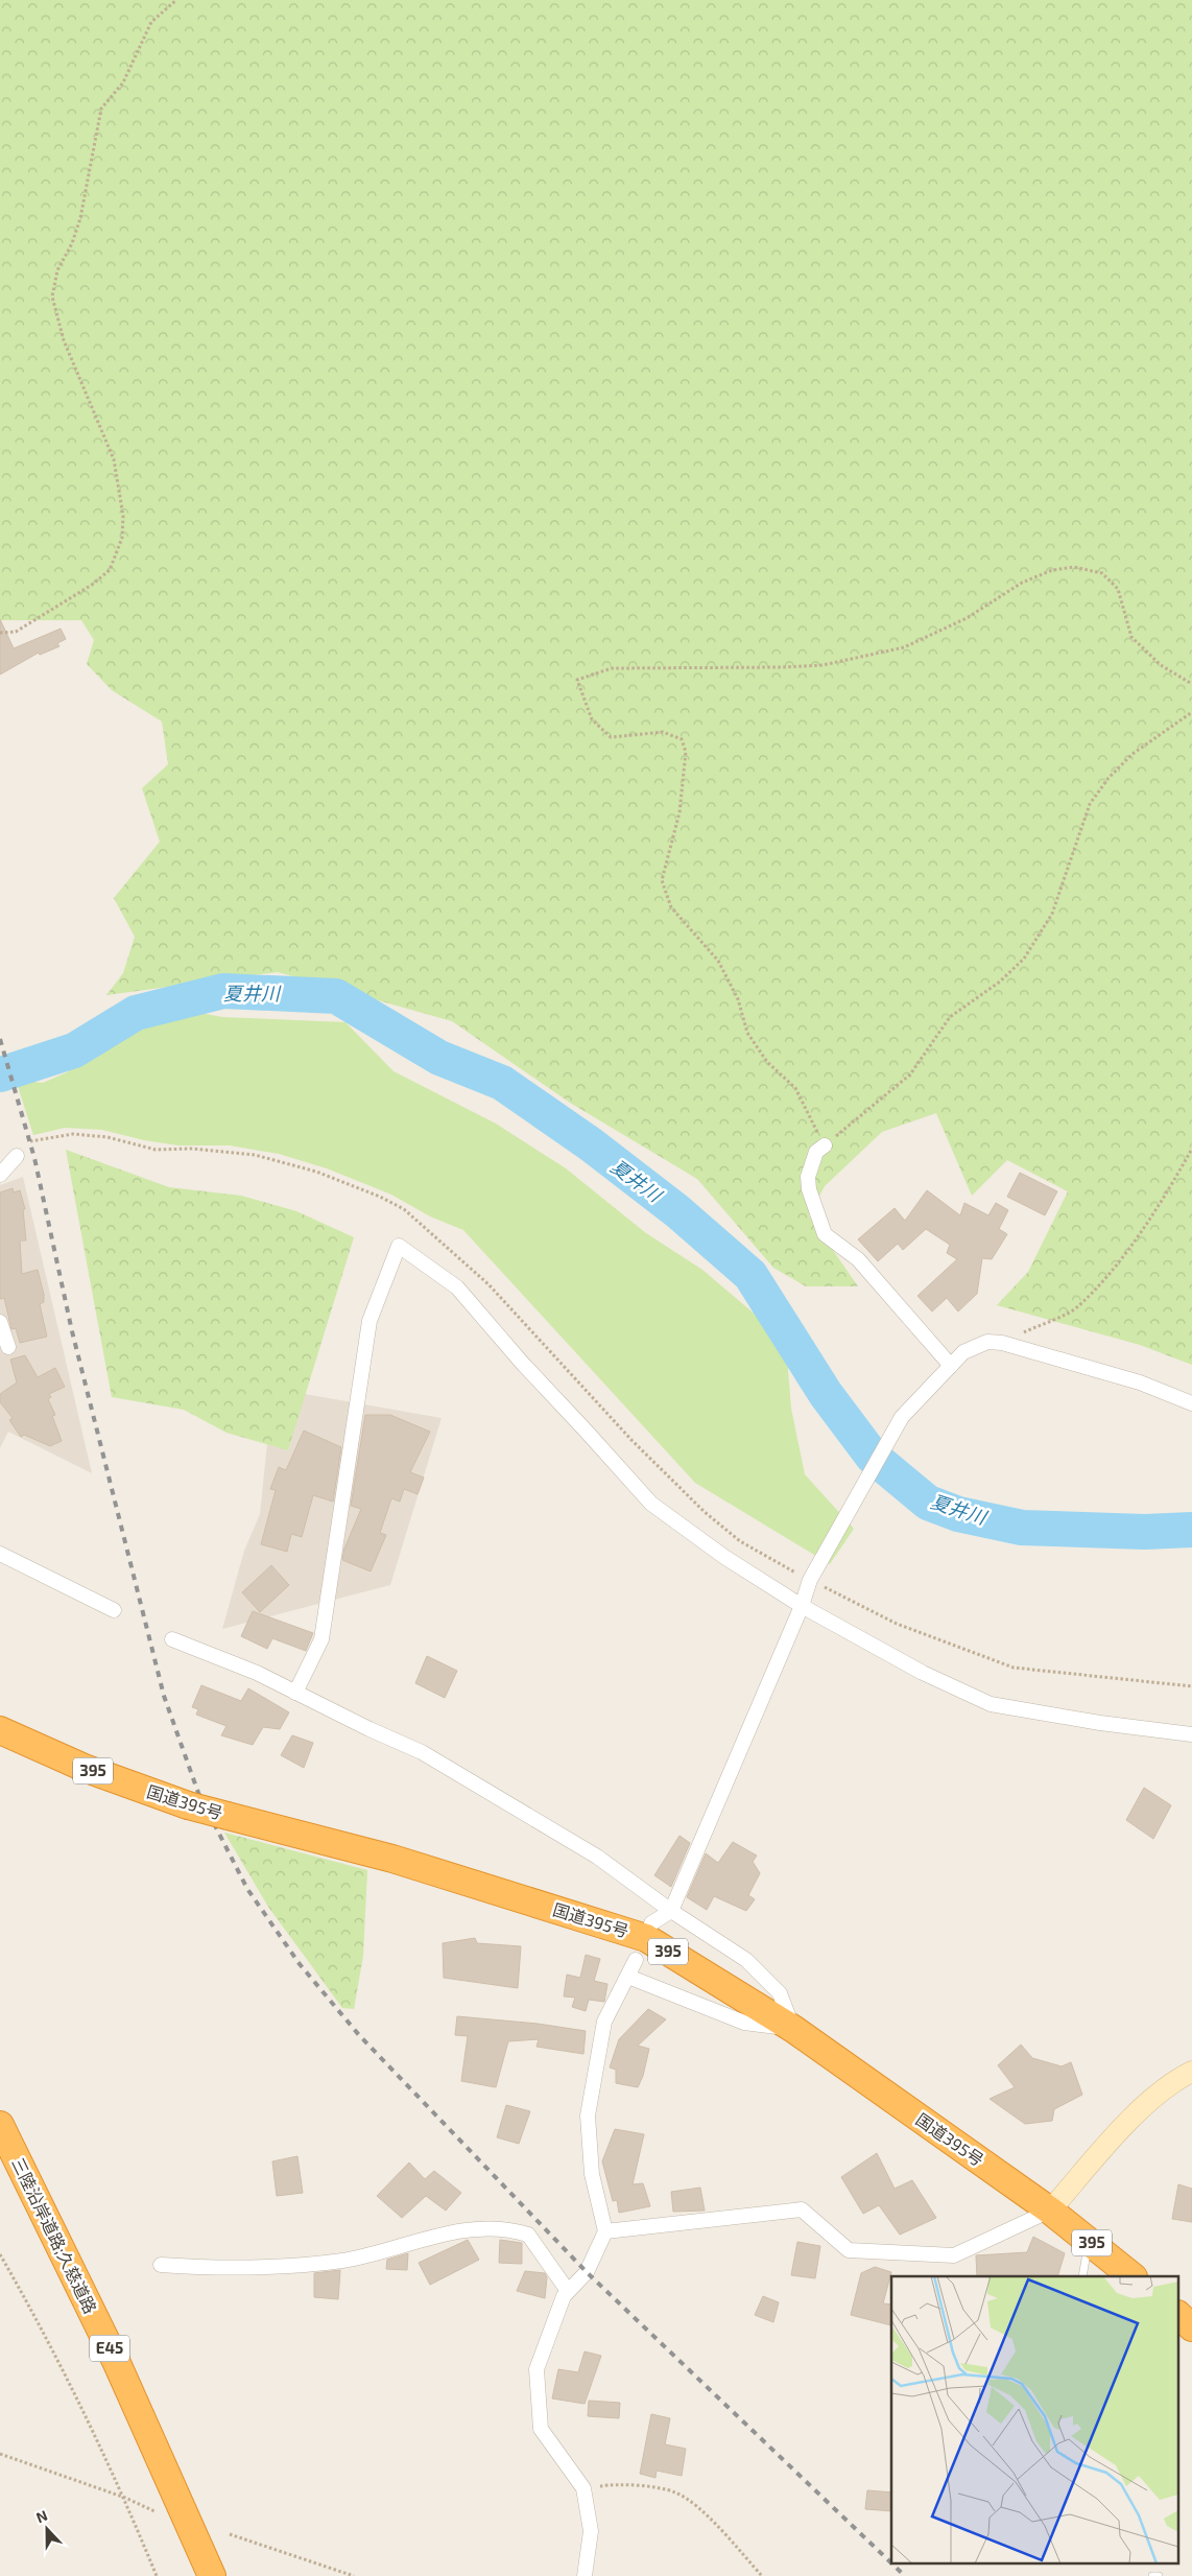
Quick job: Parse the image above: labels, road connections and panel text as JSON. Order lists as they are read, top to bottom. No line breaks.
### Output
{"streets":{"highway":["395","国道395号","三陸沿岸道路;久慈道路","E45"]},"water":["夏井川"],"north":"top"}
